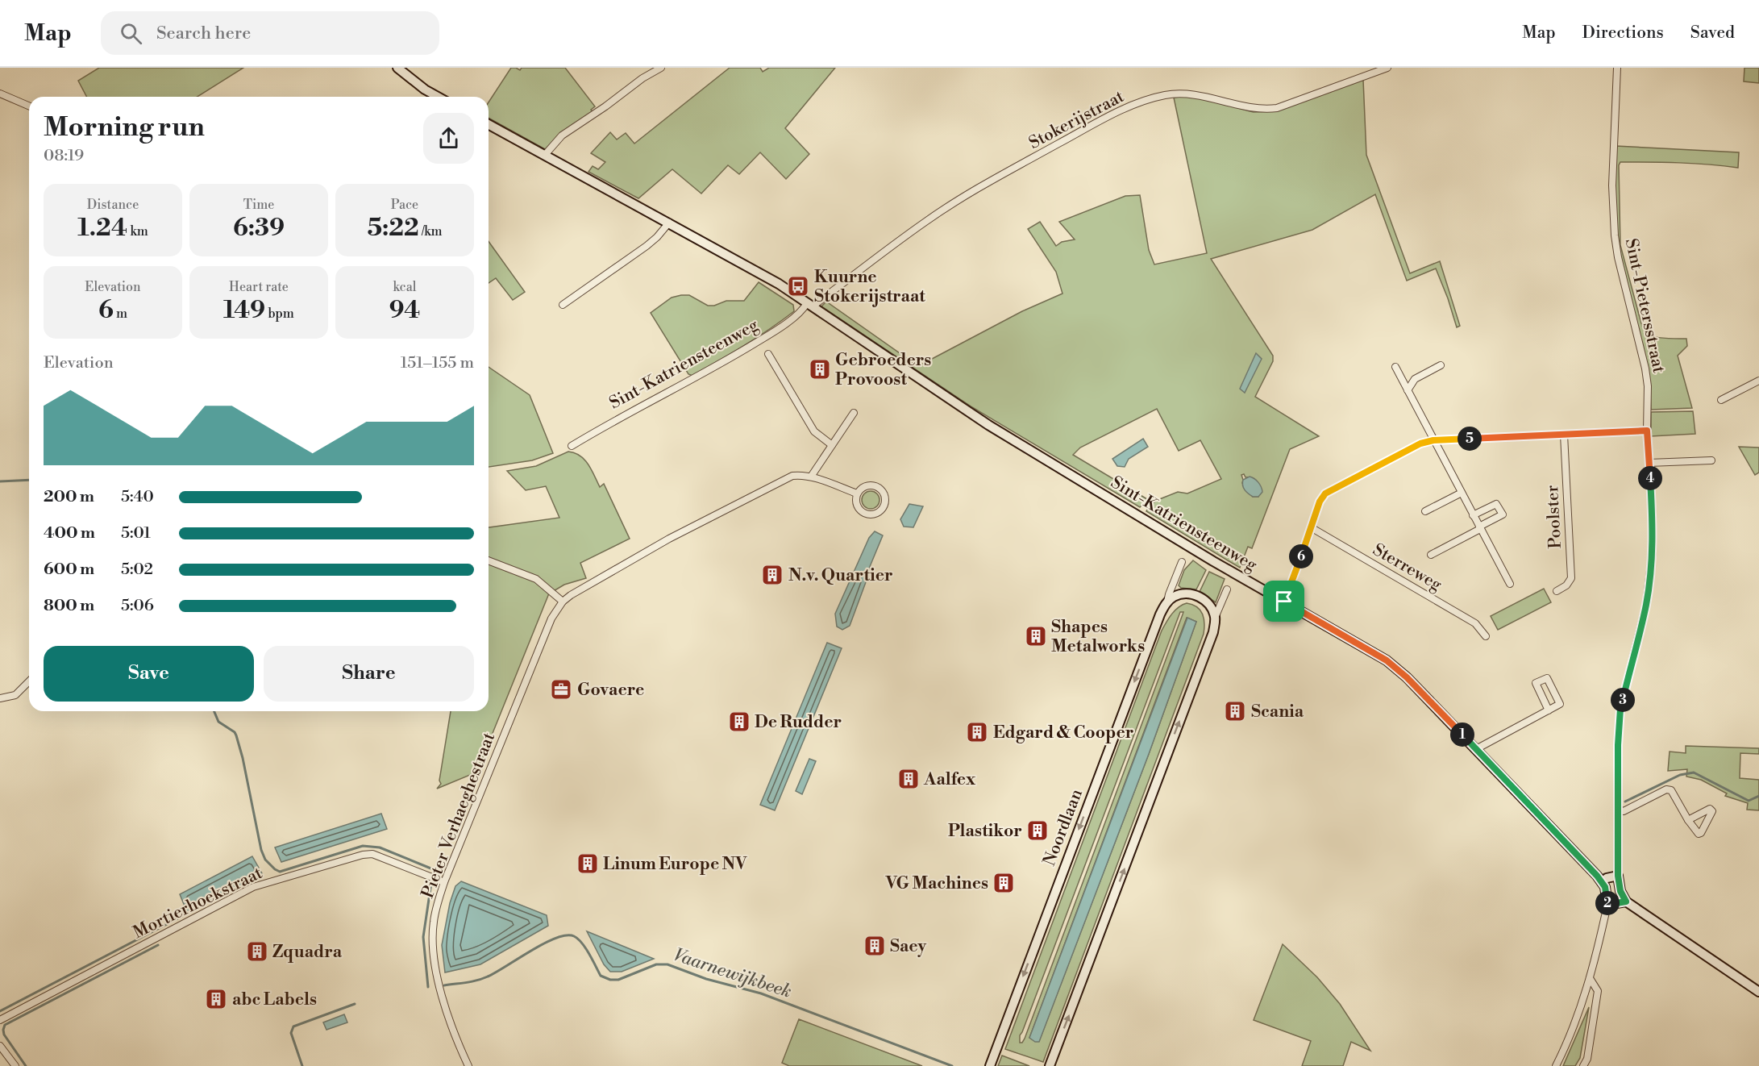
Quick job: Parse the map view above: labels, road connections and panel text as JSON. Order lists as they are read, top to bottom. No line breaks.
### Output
{"streets":{"street":["Stokerijstraat","Sint-Pietersstraat","Sint-Katriensteenweg","Poolster","Sterreweg","Pieter Verhaeghestraat","Noordlaan","Mortierhoekstraat"]},"crossings":[["Stokerijstraat","Sint-Katriensteenweg"],["Pieter Verhaeghestraat","Mortierhoekstraat"]],"water":["Vaarnewijkbeek"],"places":{"bus stop":["Kuurne Stokerijstraat"],"building":["Gebroeders Provoost","N.v. Quartier","Shapes Metalworks","Scania","De Rudder","Edgard & Cooper","Aalfex","Plastikor","Linum Europe NV","VG Machines","Saey","Zquadra","abc Labels"],"office":["Govaere"]},"page":{"header":"Map","search":"Search here","nav":["Map","Directions","Saved"],"heading":["Morning run","08:19"],"stats":[["Distance","1.24 km"],["Time","6:39"],["Pace","5:22 /km"],["Elevation","6 m"],["Heart rate","149 bpm"],["kcal","94"]],"chart":["Elevation","151–155 m"],"pins":["5","4","6","3","1","2"],"list":[{"name":"200 m","note":"5:40"},{"name":"400 m","note":"5:01"},{"name":"600 m","note":"5:02"},{"name":"800 m","note":"5:06"}],"buttons":["Save","Share"]}}
